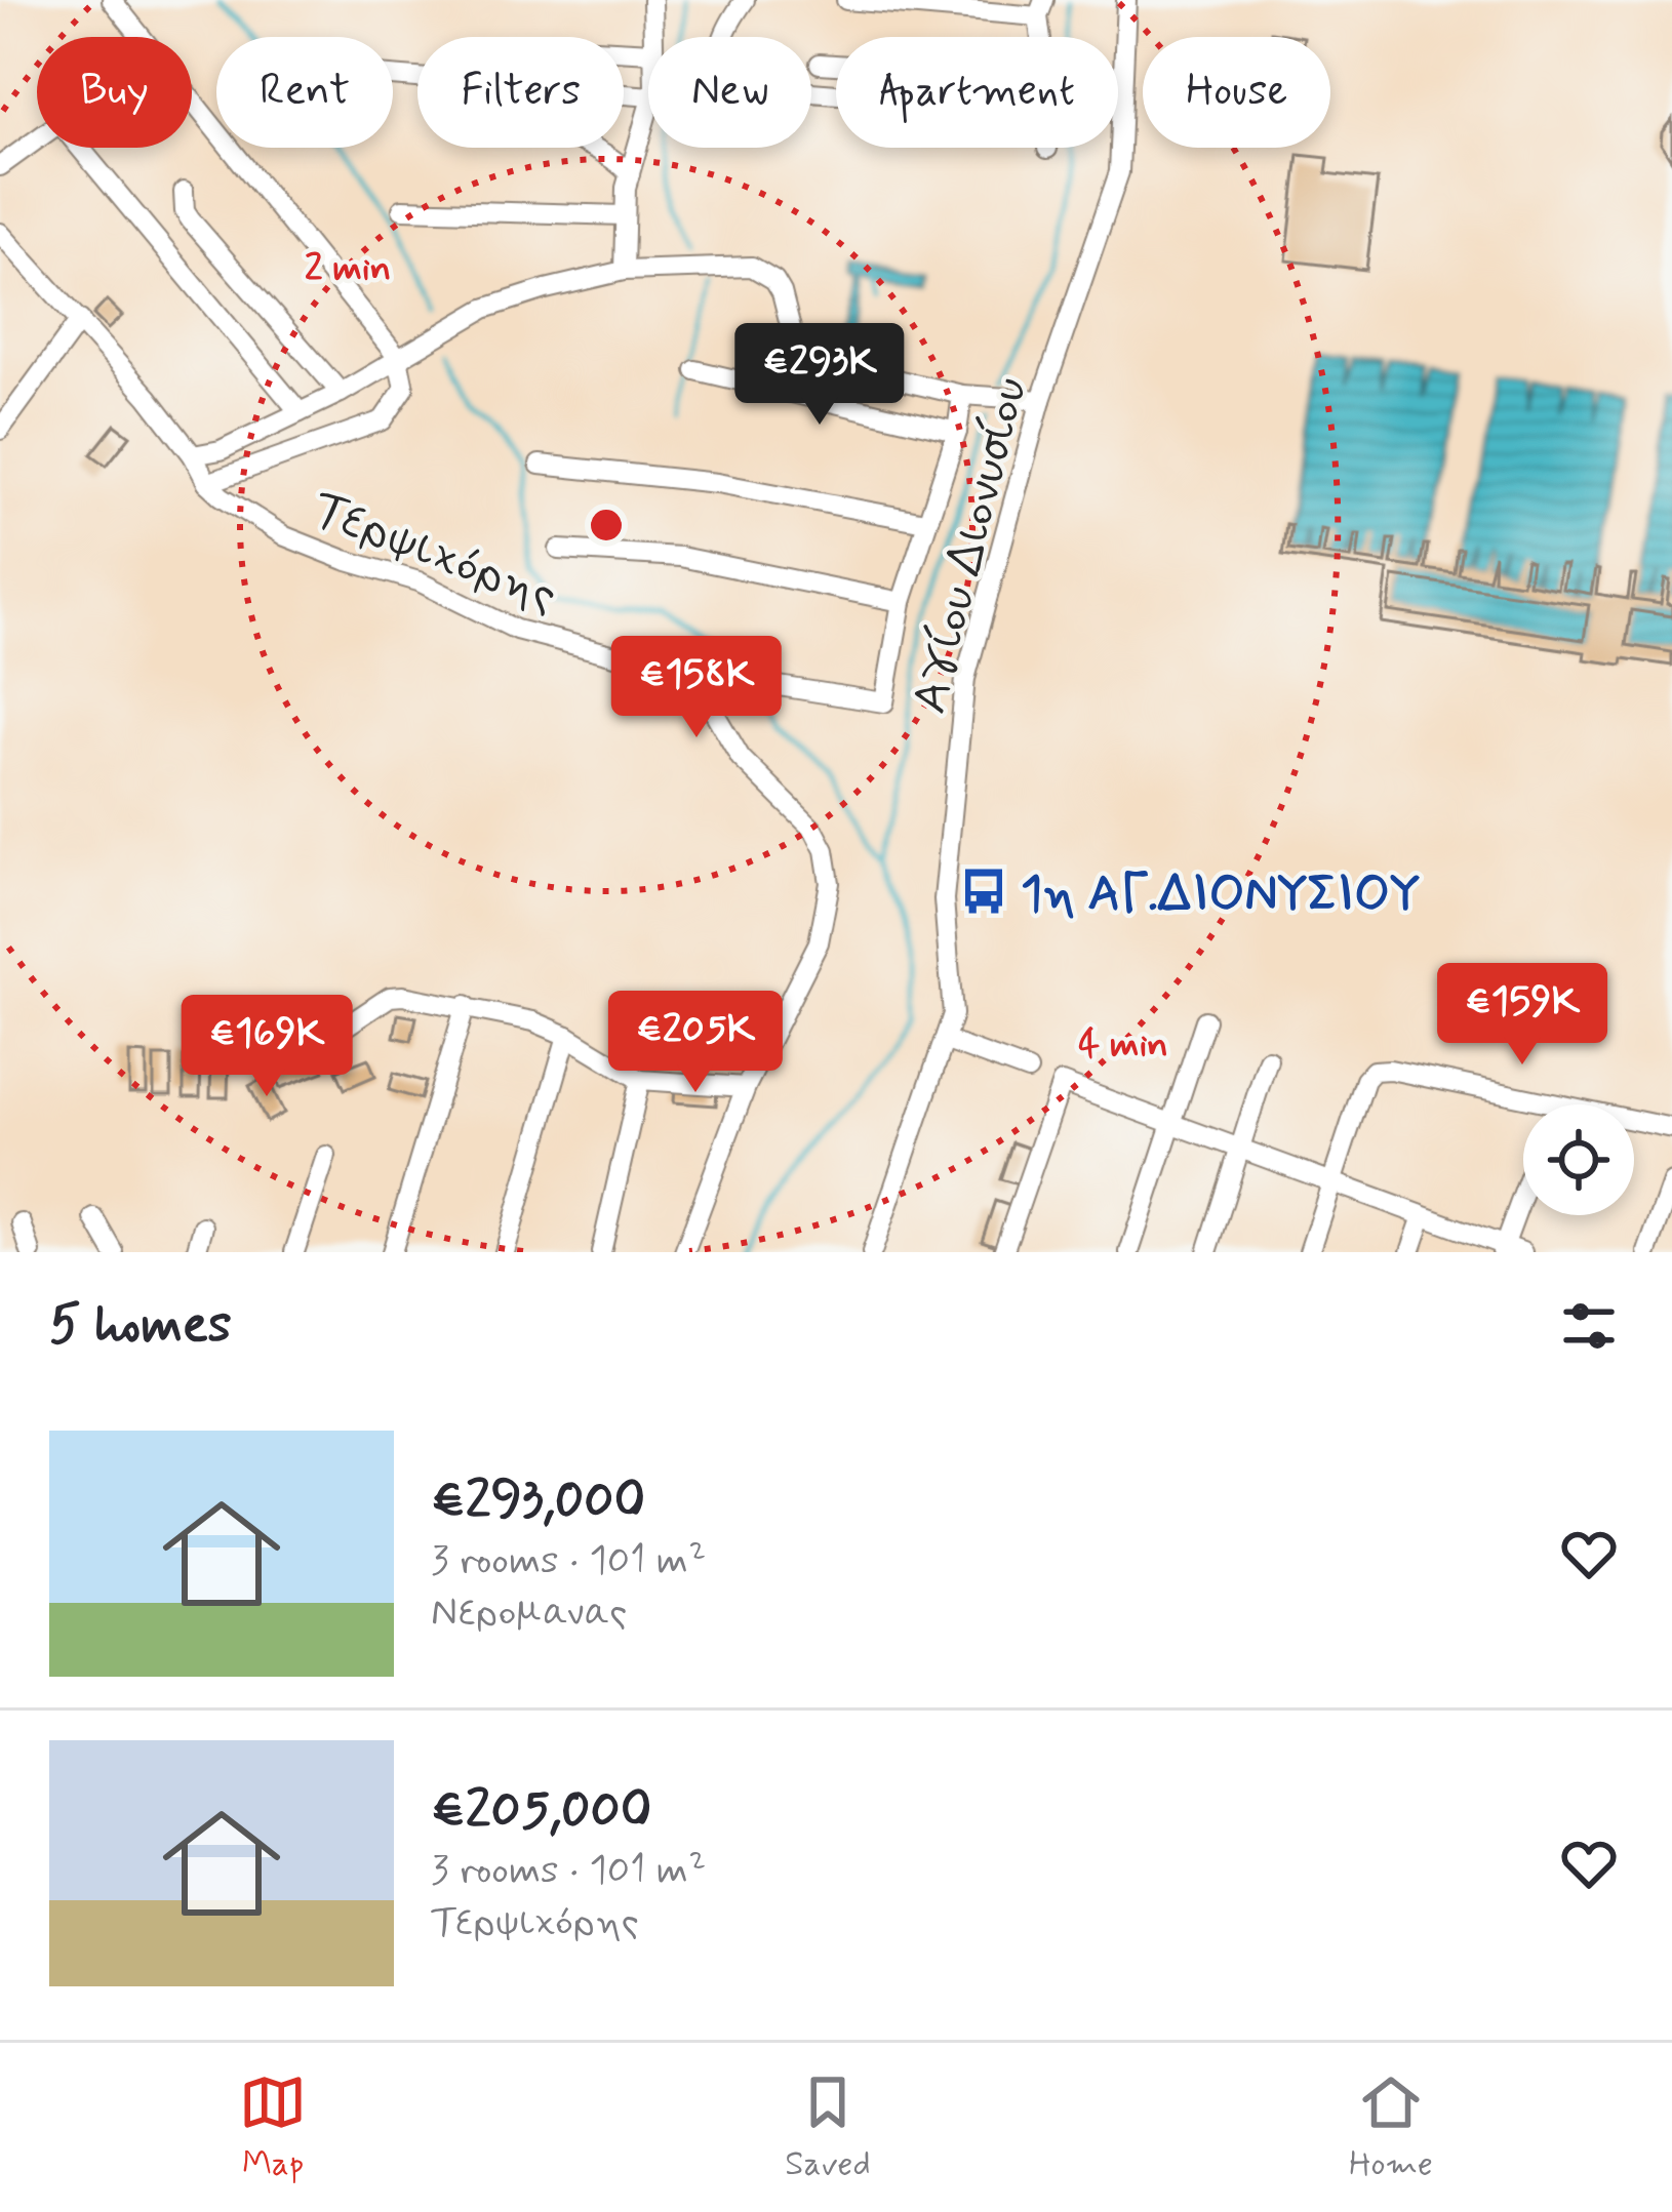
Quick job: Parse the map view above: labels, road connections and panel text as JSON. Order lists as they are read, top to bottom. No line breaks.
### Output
{"streets":{"street":["Αγίου Διονυσίου","Τερψιχόρης"]},"places":{"bus stop":["1η ΑΓ.ΔΙΟΝΥΣΙΟΥ"]},"page":{"chip":["Buy","Rent","Filters","New","Apartment","House"],"price":["€293K","€158K","€159K","€205K","€169K"],"heading":"5 homes","list":[{"name":"€293,000","note":"3 rooms · 101 m² · Νερομανας"},{"name":"€205,000","note":"3 rooms · 101 m² · Τερψιχόρης"}],"tabs":["Map","Saved","Home"]},"rings":["2 min","4 min"]}
